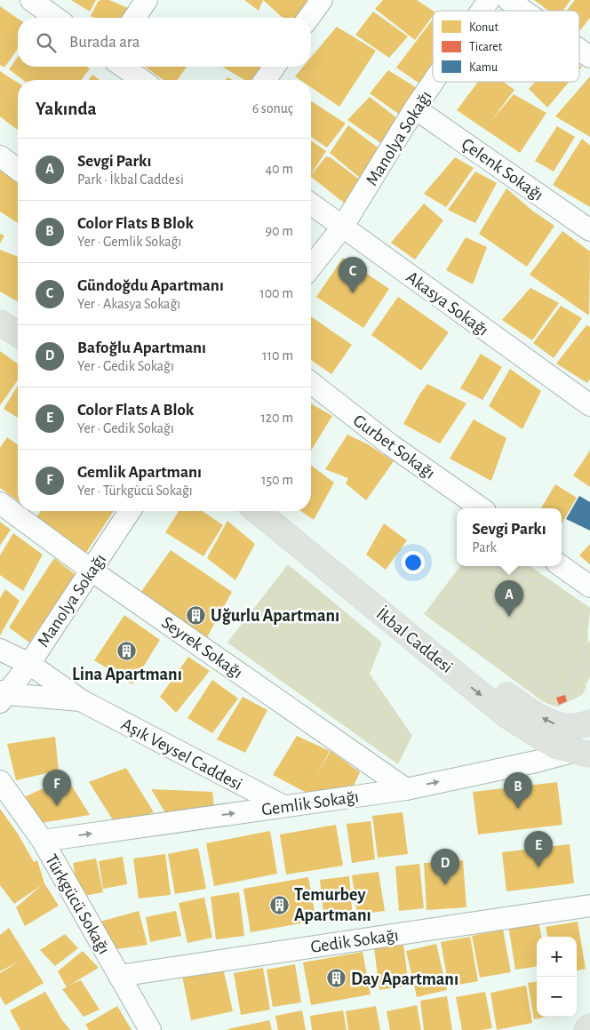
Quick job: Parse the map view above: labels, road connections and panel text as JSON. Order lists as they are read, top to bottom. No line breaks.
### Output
{"streets":{"main road":["İkbal Caddesi"],"street":["Manolya Sokağı","Çelenk Sokağı","Akasya Sokağı","Gurbet Sokağı","Seyrek Sokağı","Aşık Veysel Caddesi","Gemlik Sokağı","Türkgücü Sokağı","Gedik Sokağı"]},"crossings":[["Manolya Sokağı","Çelenk Sokağı"],["Manolya Sokağı","Akasya Sokağı"],["Manolya Sokağı","Seyrek Sokağı"],["Manolya Sokağı","Aşık Veysel Caddesi"],["İkbal Caddesi","Gemlik Sokağı"],["Seyrek Sokağı","Gemlik Sokağı"],["Aşık Veysel Caddesi","Gemlik Sokağı"],["Gemlik Sokağı","Türkgücü Sokağı"],["Türkgücü Sokağı","Gedik Sokağı"]],"one_way":["Gemlik Sokağı"],"places":{"building":["Uğurlu Apartmanı","Lina Apartmanı","Temurbey Apartmanı","Day Apartmanı"]},"legend":["Konut","Ticaret","Kamu"],"page":{"search":"Burada ara","heading":["Yakında","6 sonuç"],"list":[{"mark":"A","name":"Sevgi Parkı","note":"Park · İkbal Caddesi","value":"40 m"},{"mark":"B","name":"Color Flats B Blok","note":"Yer · Gemlik Sokağı","value":"90 m"},{"mark":"C","name":"Gündoğdu Apartmanı","note":"Yer · Akasya Sokağı","value":"100 m"},{"mark":"D","name":"Bafoğlu Apartmanı","note":"Yer · Gedik Sokağı","value":"110 m"},{"mark":"E","name":"Color Flats A Blok","note":"Yer · Gedik Sokağı","value":"120 m"},{"mark":"F","name":"Gemlik Apartmanı","note":"Yer · Türkgücü Sokağı","value":"150 m"}],"pins":["C","A","F","B","E","D"],"popup":["Sevgi Parkı","Park"],"map_buttons":["+","−"]}}
